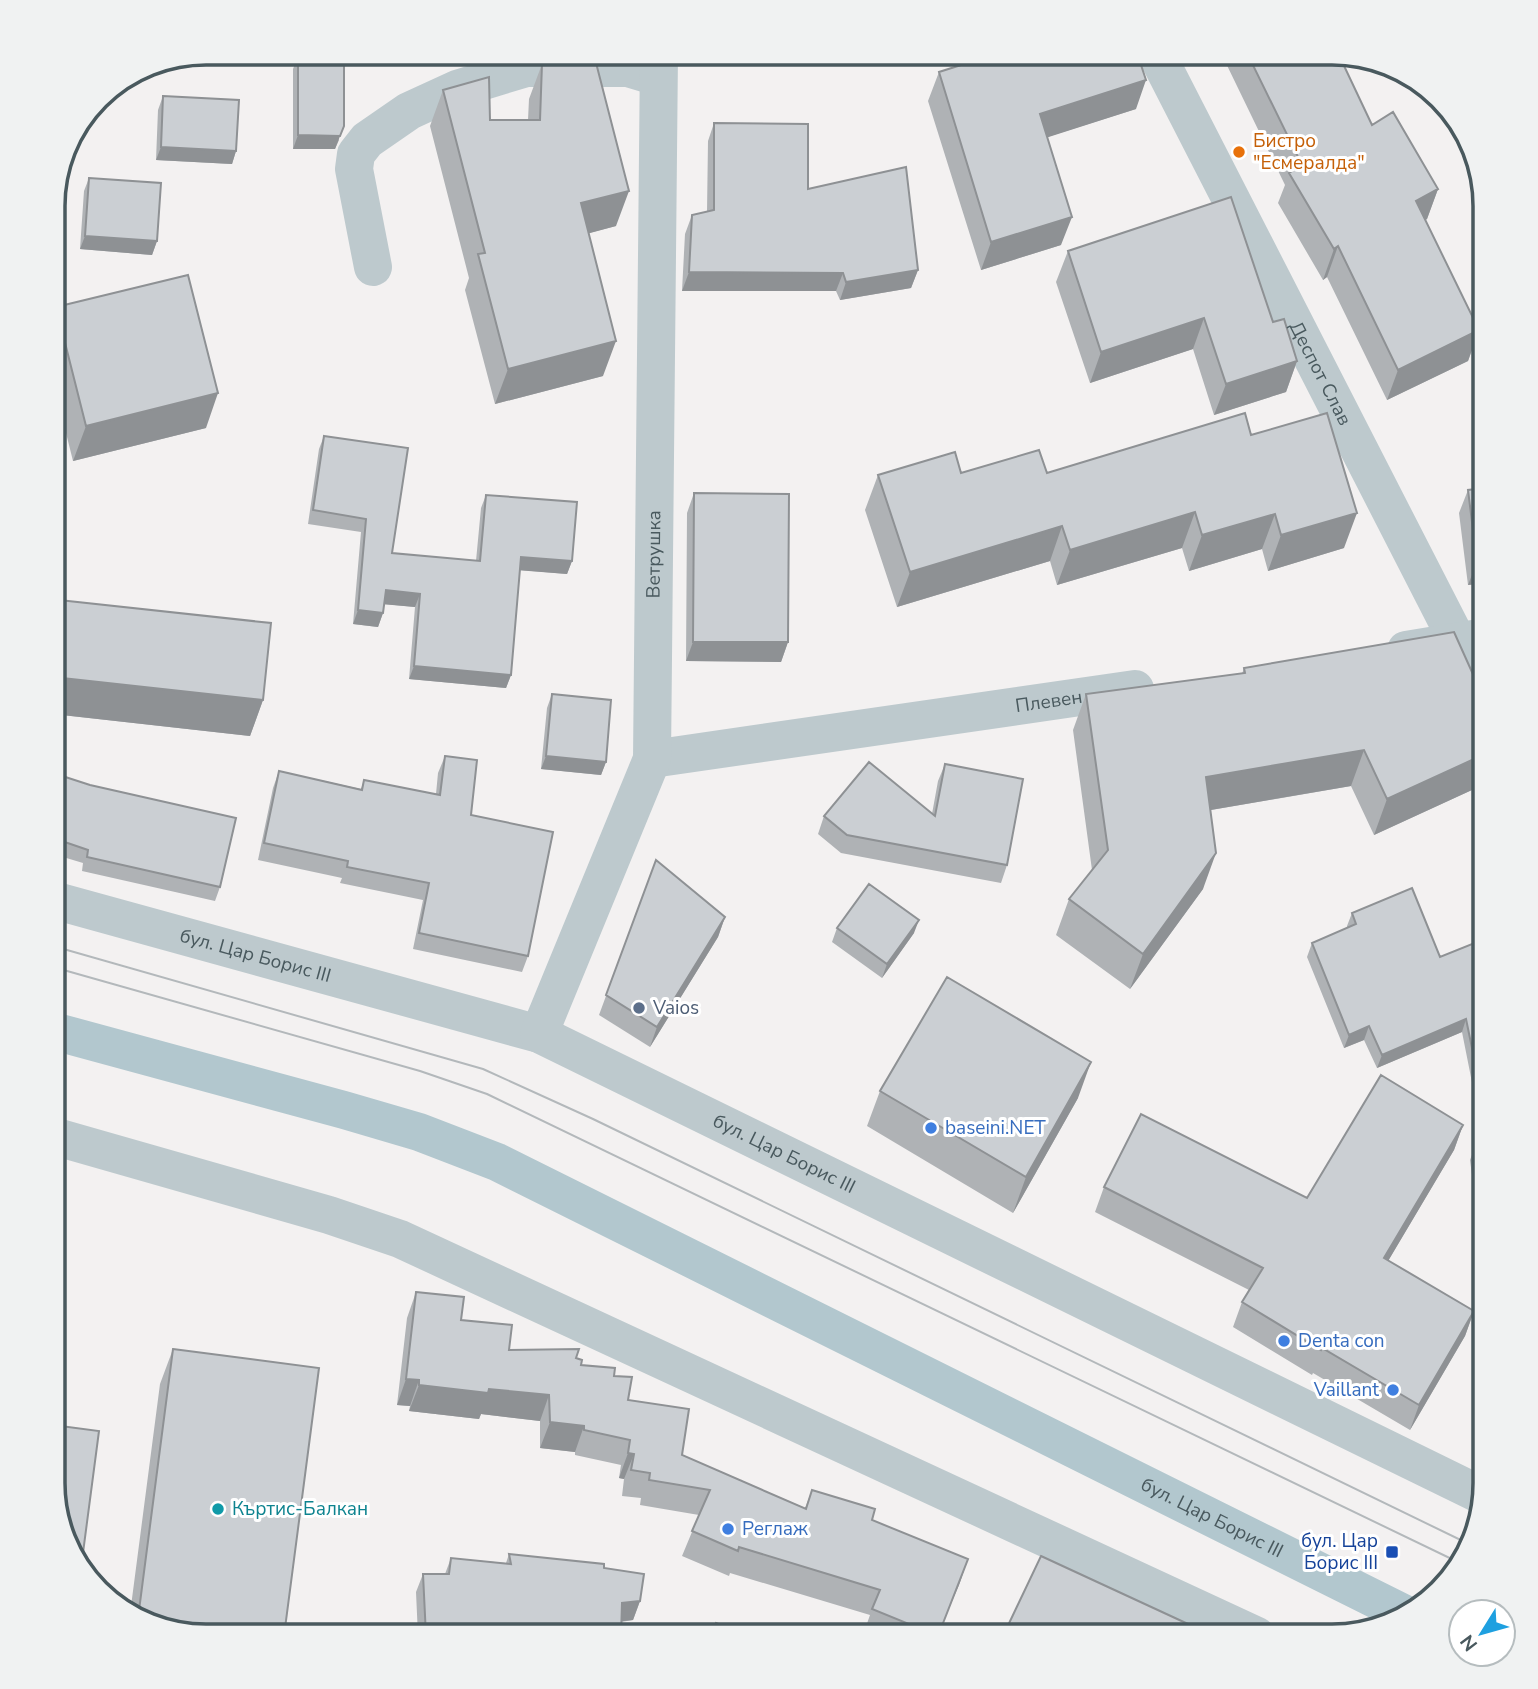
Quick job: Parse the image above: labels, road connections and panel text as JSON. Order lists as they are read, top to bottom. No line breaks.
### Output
{"streets":{"main road":["бул. Цар Борис III"],"street":["Деспот Слав","Ветрушка","Плевен"]},"crossings":[["Ветрушка","Плевен"],["Ветрушка","бул. Цар Борис III"]],"places":{"other":["Бистро \"Есмералда\"","Vaios","baseini.NET","Denta con","Vaillant","Къртис-Балкан","Реглаж"],"transit":["бул. Цар Борис ІІІ"]},"north":"bottom left"}
